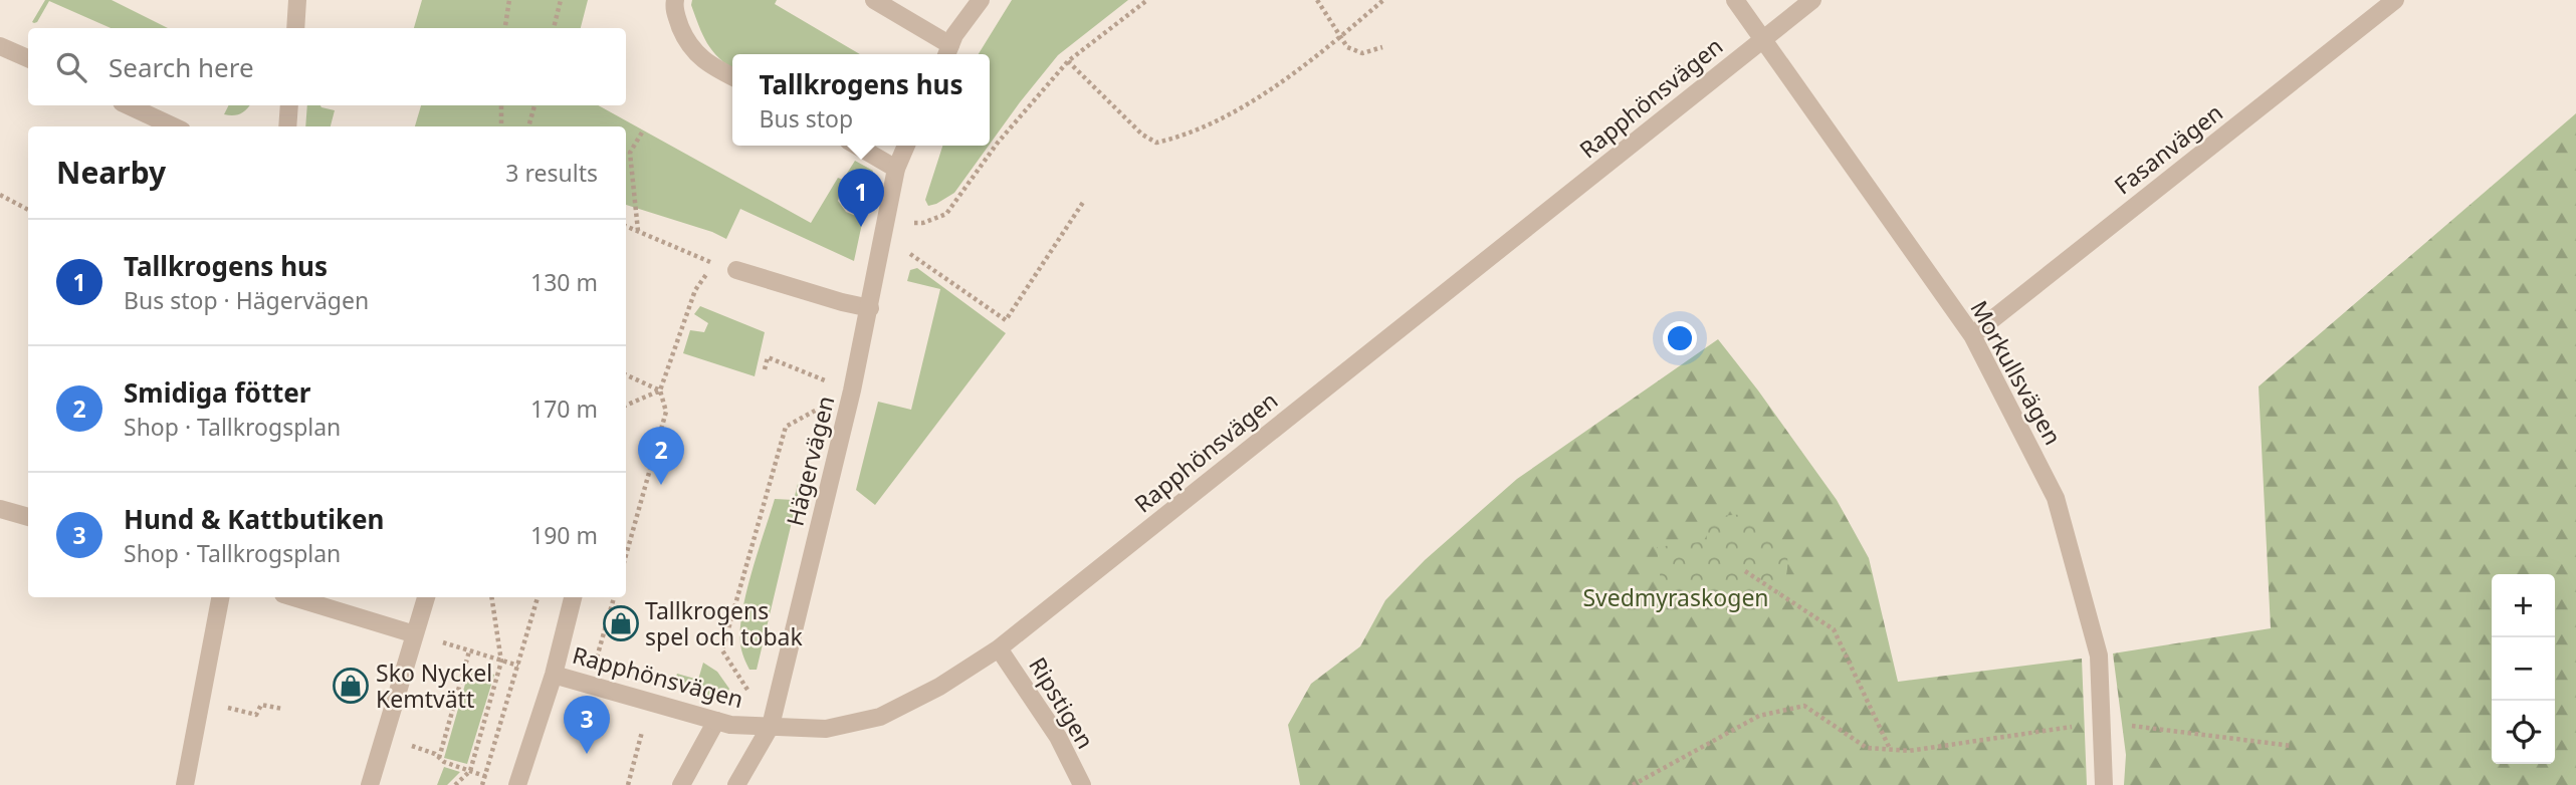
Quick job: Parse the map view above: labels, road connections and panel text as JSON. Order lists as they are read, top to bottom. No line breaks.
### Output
{"streets":{"street":["Rapphönsvägen","Fasanvägen","Morkullsvägen","Hägervägen","Ripstigen"]},"crossings":[["Rapphönsvägen","Morkullsvägen"],["Rapphönsvägen","Hägervägen"],["Rapphönsvägen","Ripstigen"],["Fasanvägen","Morkullsvägen"]],"parks":["Svedmyraskogen"],"places":{"shop":["Tallkrogens spel och tobak","Sko Nyckel Kemtvätt"]},"page":{"search":"Search here","popup":["Tallkrogens hus","Bus stop"],"heading":["Nearby","3 results"],"pins":["1","2","3"],"list":[{"mark":"1","name":"Tallkrogens hus","note":"Bus stop · Hägervägen","value":"130 m"},{"mark":"2","name":"Smidiga fötter","note":"Shop · Tallkrogsplan","value":"170 m"},{"mark":"3","name":"Hund & Kattbutiken","note":"Shop · Tallkrogsplan","value":"190 m"}],"map_buttons":["+","−"]}}
